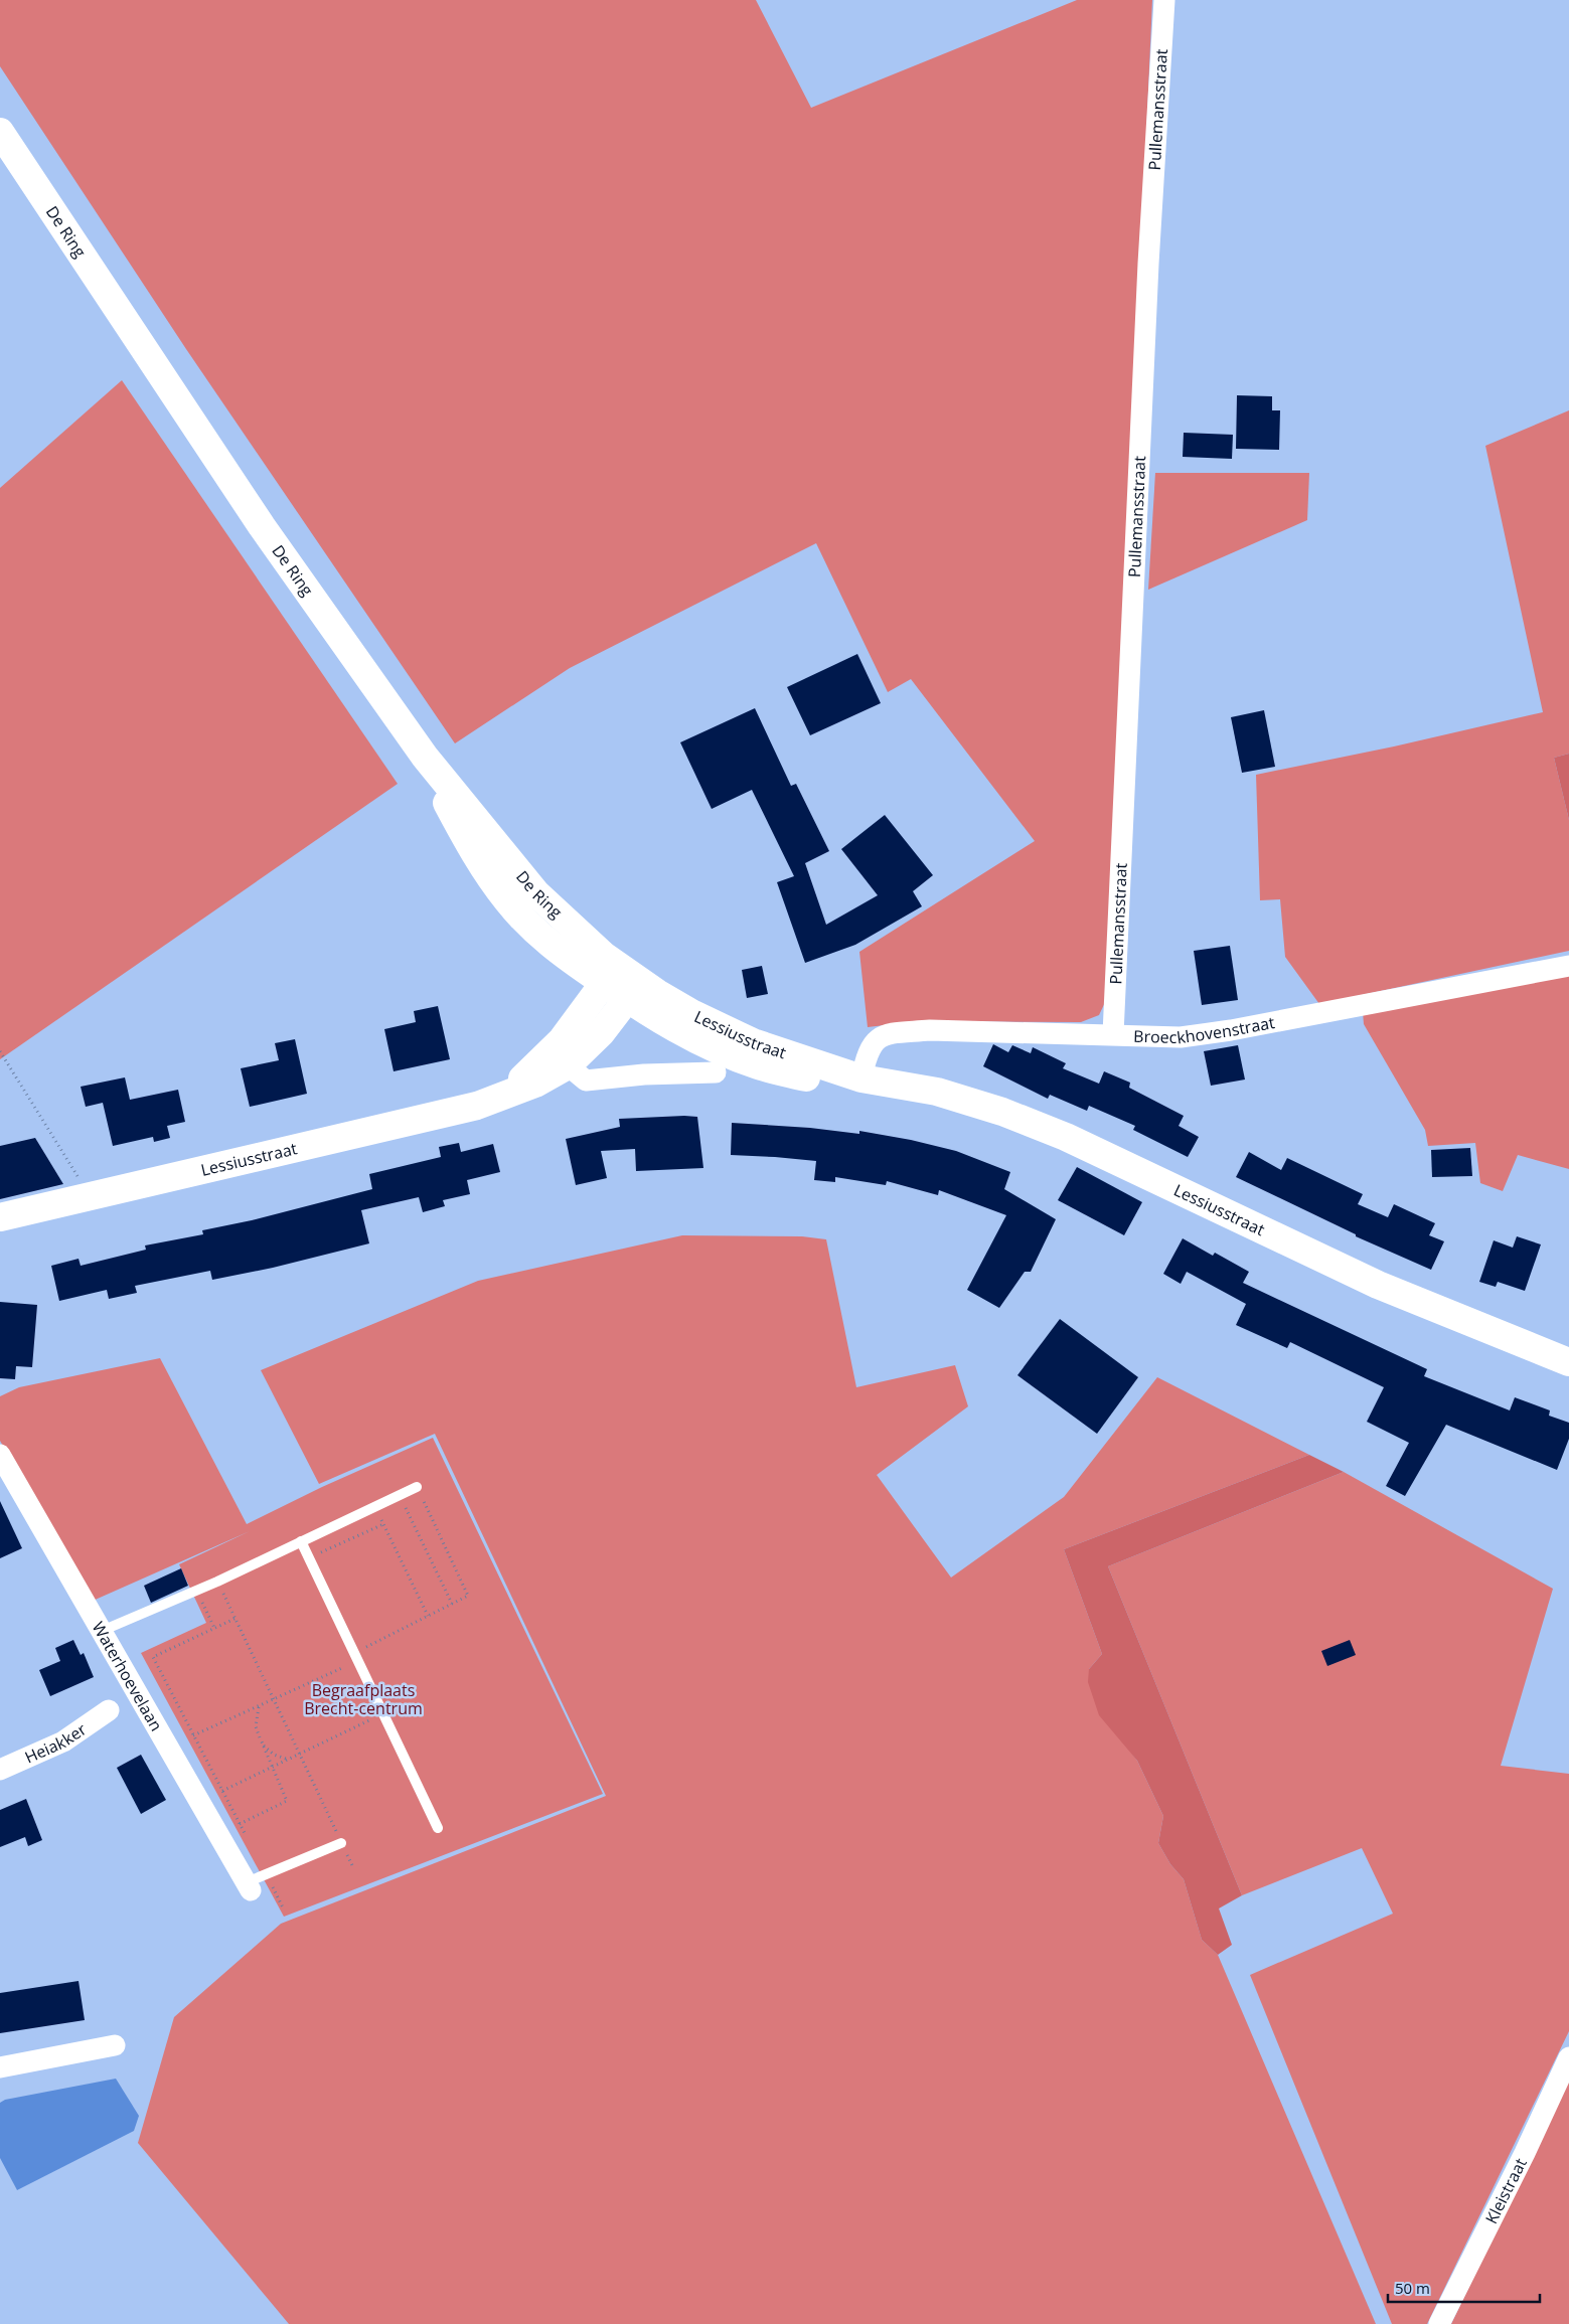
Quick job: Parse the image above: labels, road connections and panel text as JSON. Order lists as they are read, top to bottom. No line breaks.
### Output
{"streets":{"main road":["De Ring","Lessiusstraat"],"street":["Pullemansstraat","Broeckhovenstraat","Waterhoevelaan","Heiakker","Kleistraat"]},"crossings":[["Pullemansstraat","Broeckhovenstraat"],["De Ring","Lessiusstraat"],["Broeckhovenstraat","Lessiusstraat"]],"parks":["Begraafplaats Brecht-centrum"],"scale_bar":"50 m"}
